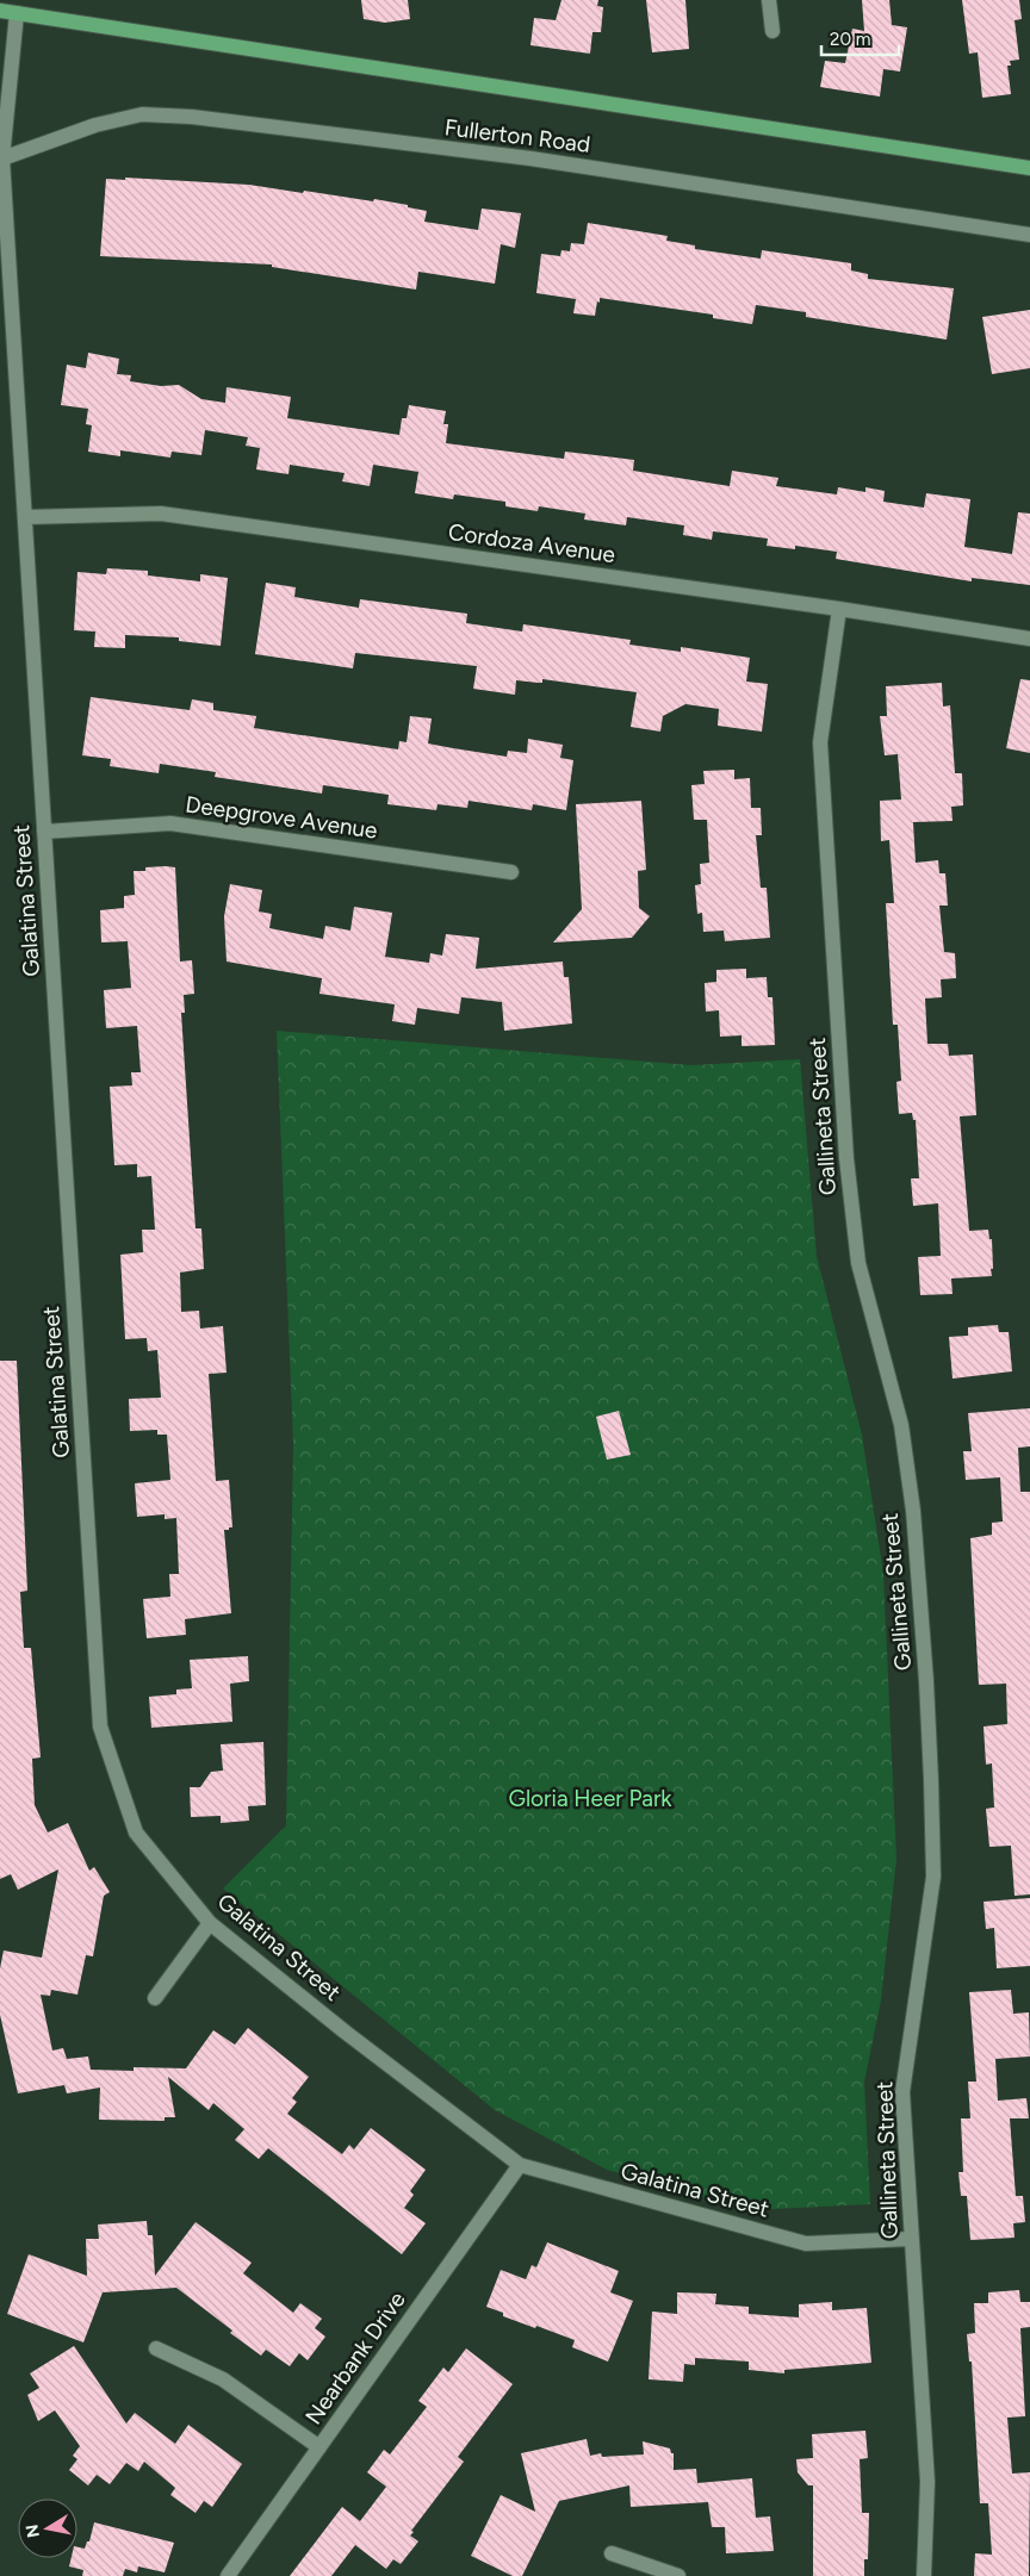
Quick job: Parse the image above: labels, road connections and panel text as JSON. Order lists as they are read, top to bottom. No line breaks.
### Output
{"streets":{"main road":["Fullerton Road"],"street":["Cordoza Avenue","Deepgrove Avenue","Galatina Street","Gallineta Street","Nearbank Drive"]},"crossings":[["Fullerton Road","Galatina Street"],["Cordoza Avenue","Galatina Street"],["Cordoza Avenue","Gallineta Street"],["Deepgrove Avenue","Galatina Street"],["Galatina Street","Gallineta Street"],["Galatina Street","Nearbank Drive"]],"parks":["Gloria Heer Park"],"scale_bar":"20 m","north":"left"}
